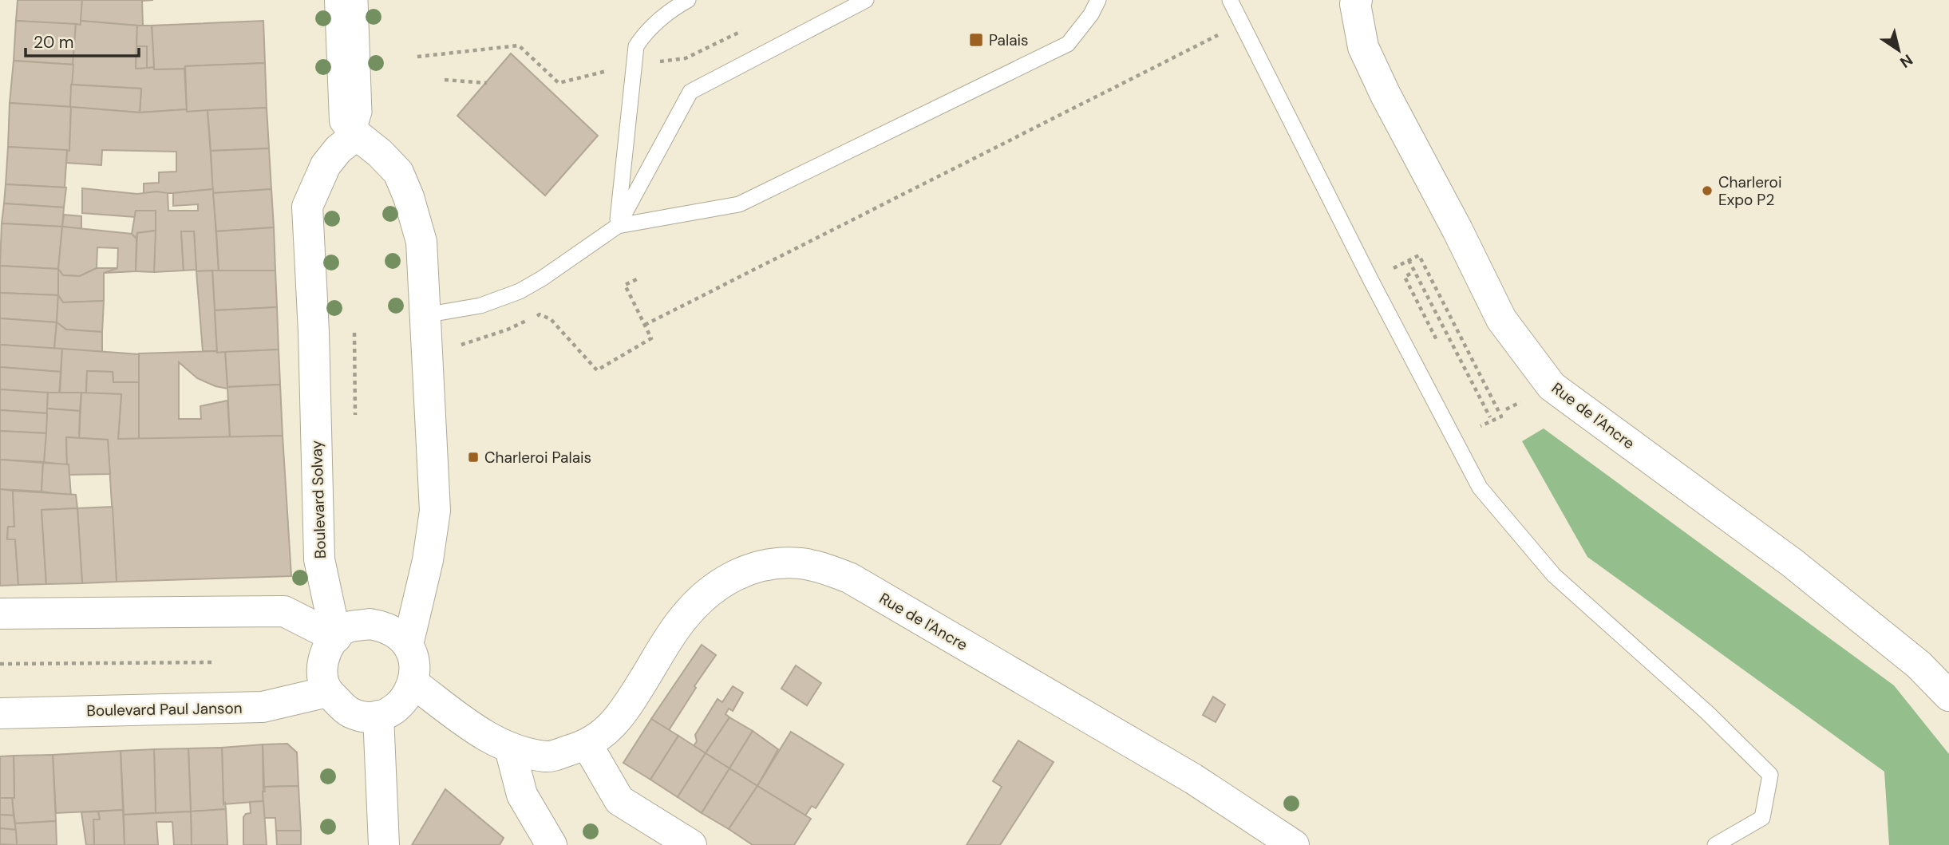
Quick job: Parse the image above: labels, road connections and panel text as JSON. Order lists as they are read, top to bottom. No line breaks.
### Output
{"streets":{"street":["Rue de l'Ancre","Boulevard Solvay","Boulevard Paul Janson"]},"crossings":[["Boulevard Solvay","Boulevard Paul Janson"]],"places":{"transit":["Palais","Charleroi Palais"],"other":["Charleroi Expo P2"]},"scale_bar":"20 m","north":"bottom right"}
